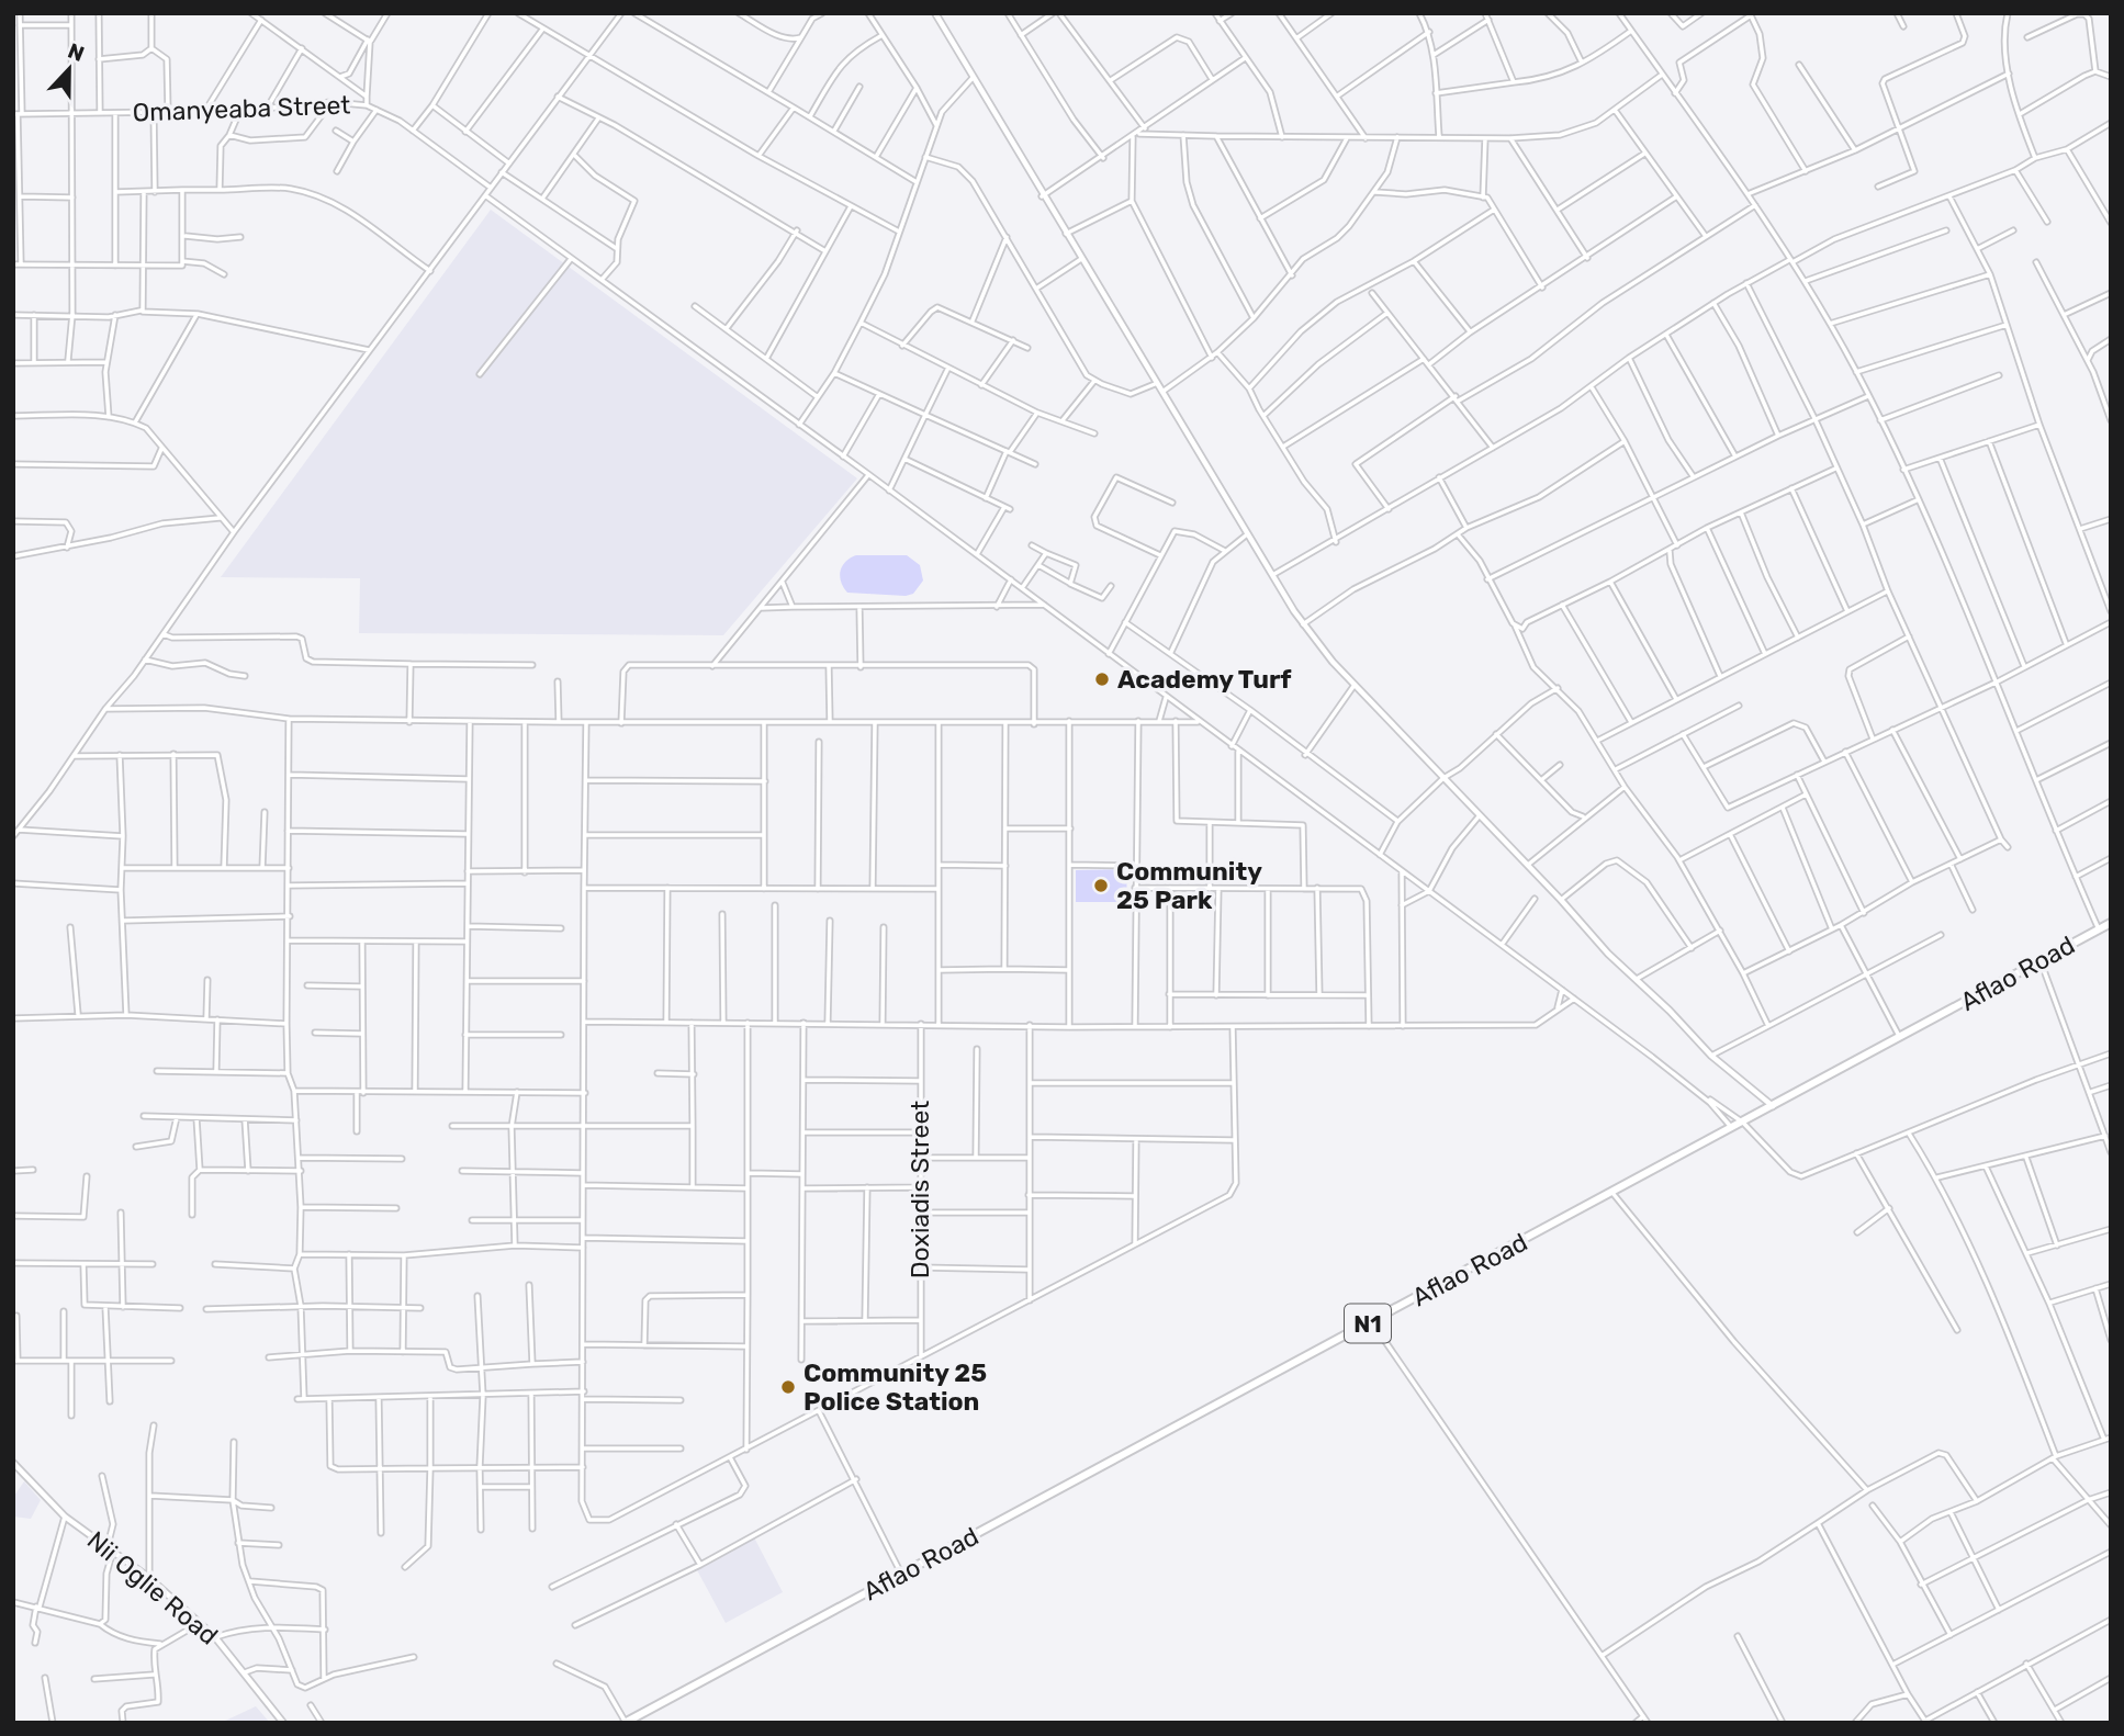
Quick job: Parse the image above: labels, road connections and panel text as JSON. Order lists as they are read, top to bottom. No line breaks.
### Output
{"streets":{"highway":["Aflao Road","N1"],"street":["Omanyeaba Street","Doxiadis Street","Nii Oglie Road"]},"places":["Academy Turf","Community 25 Park","Community 25 Police Station"],"north":"top"}
